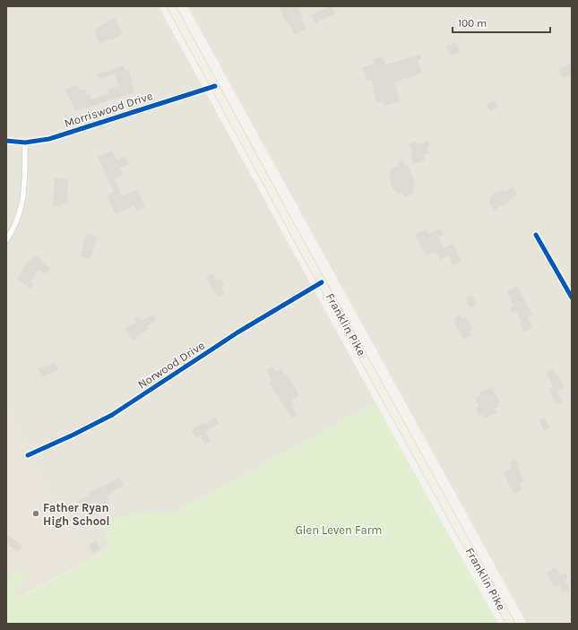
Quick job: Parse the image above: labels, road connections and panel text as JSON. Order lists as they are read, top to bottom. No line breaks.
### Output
{"streets":{"main road":["Franklin Pike"],"street":["Morriswood Drive","Norwood Drive"]},"crossings":[["Morriswood Drive","Franklin Pike"],["Franklin Pike","Norwood Drive"]],"parks":["Glen Leven Farm"],"places":["Father Ryan High School"],"scale_bar":"100 m"}
